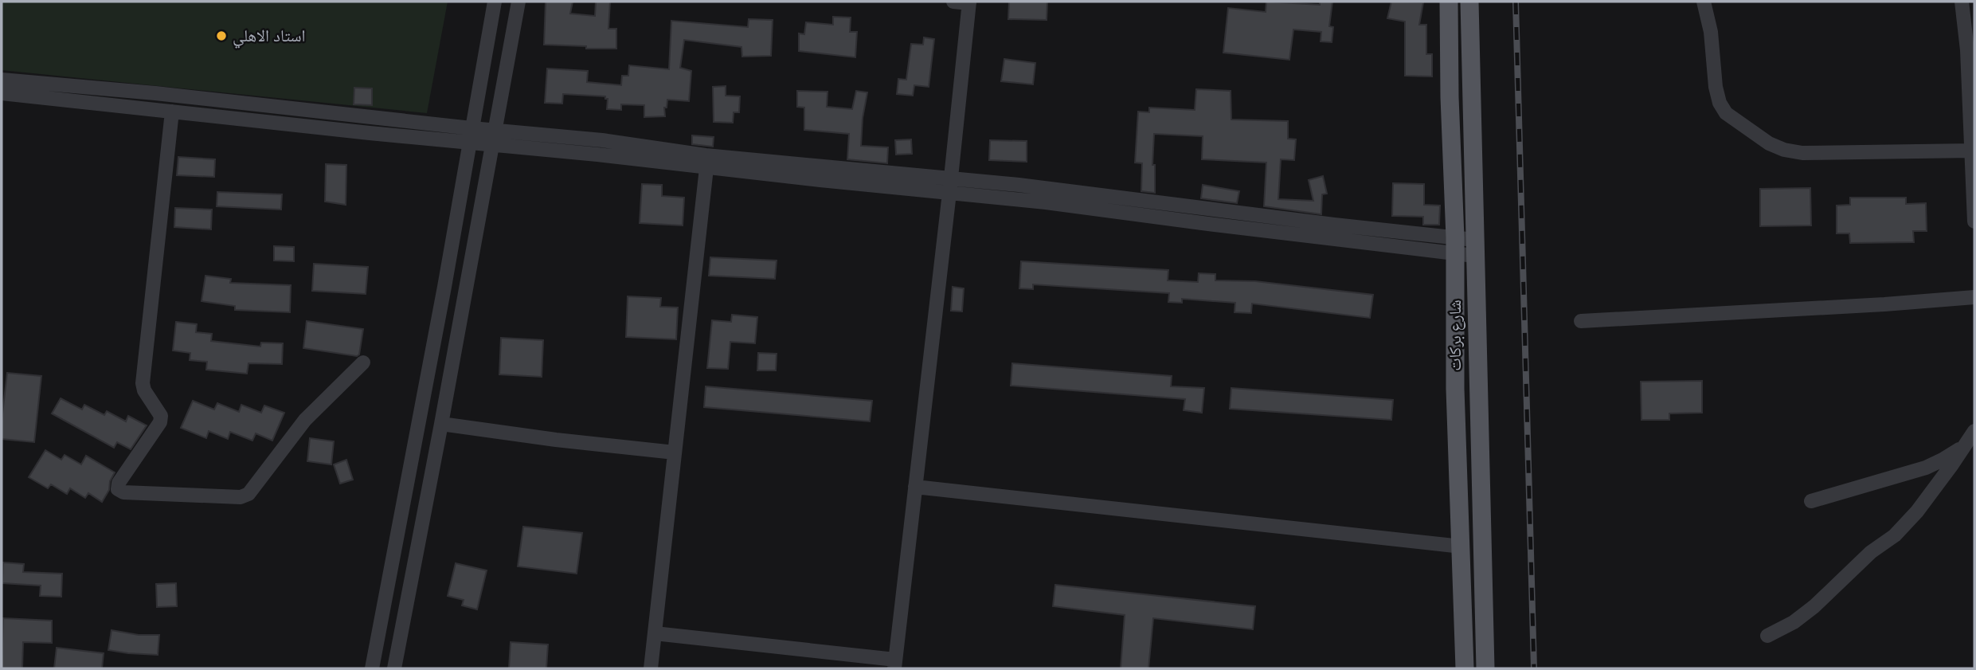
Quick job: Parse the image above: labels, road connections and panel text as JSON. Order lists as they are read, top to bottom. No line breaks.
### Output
{"streets":{"main road":["شارع بركات"]},"places":["استاد الاهلي"]}
